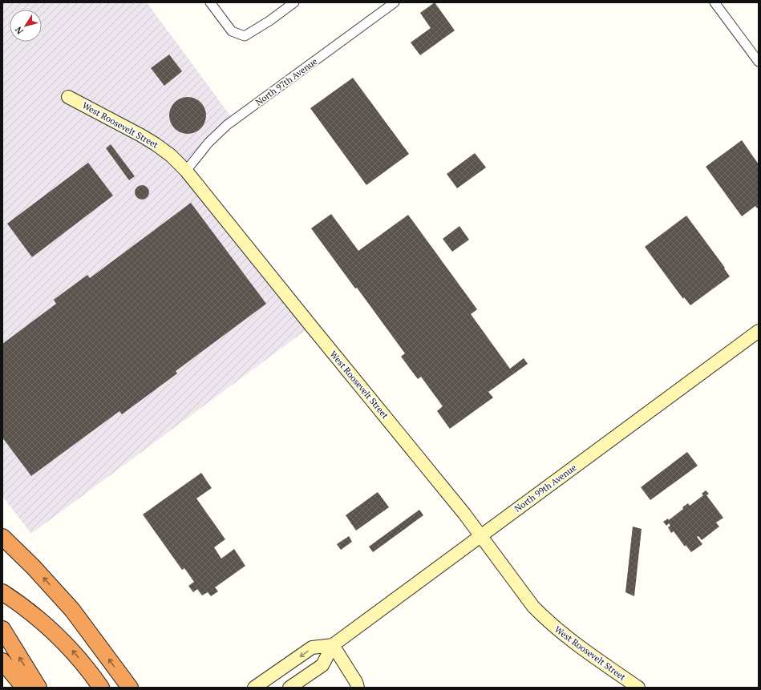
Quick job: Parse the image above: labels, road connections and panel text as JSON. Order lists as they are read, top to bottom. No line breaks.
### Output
{"streets":{"street":["North 97th Avenue","West Roosevelt Street","North 99th Avenue"]},"crossings":[["North 97th Avenue","West Roosevelt Street"],["West Roosevelt Street","North 99th Avenue"]],"north":"bottom left"}
